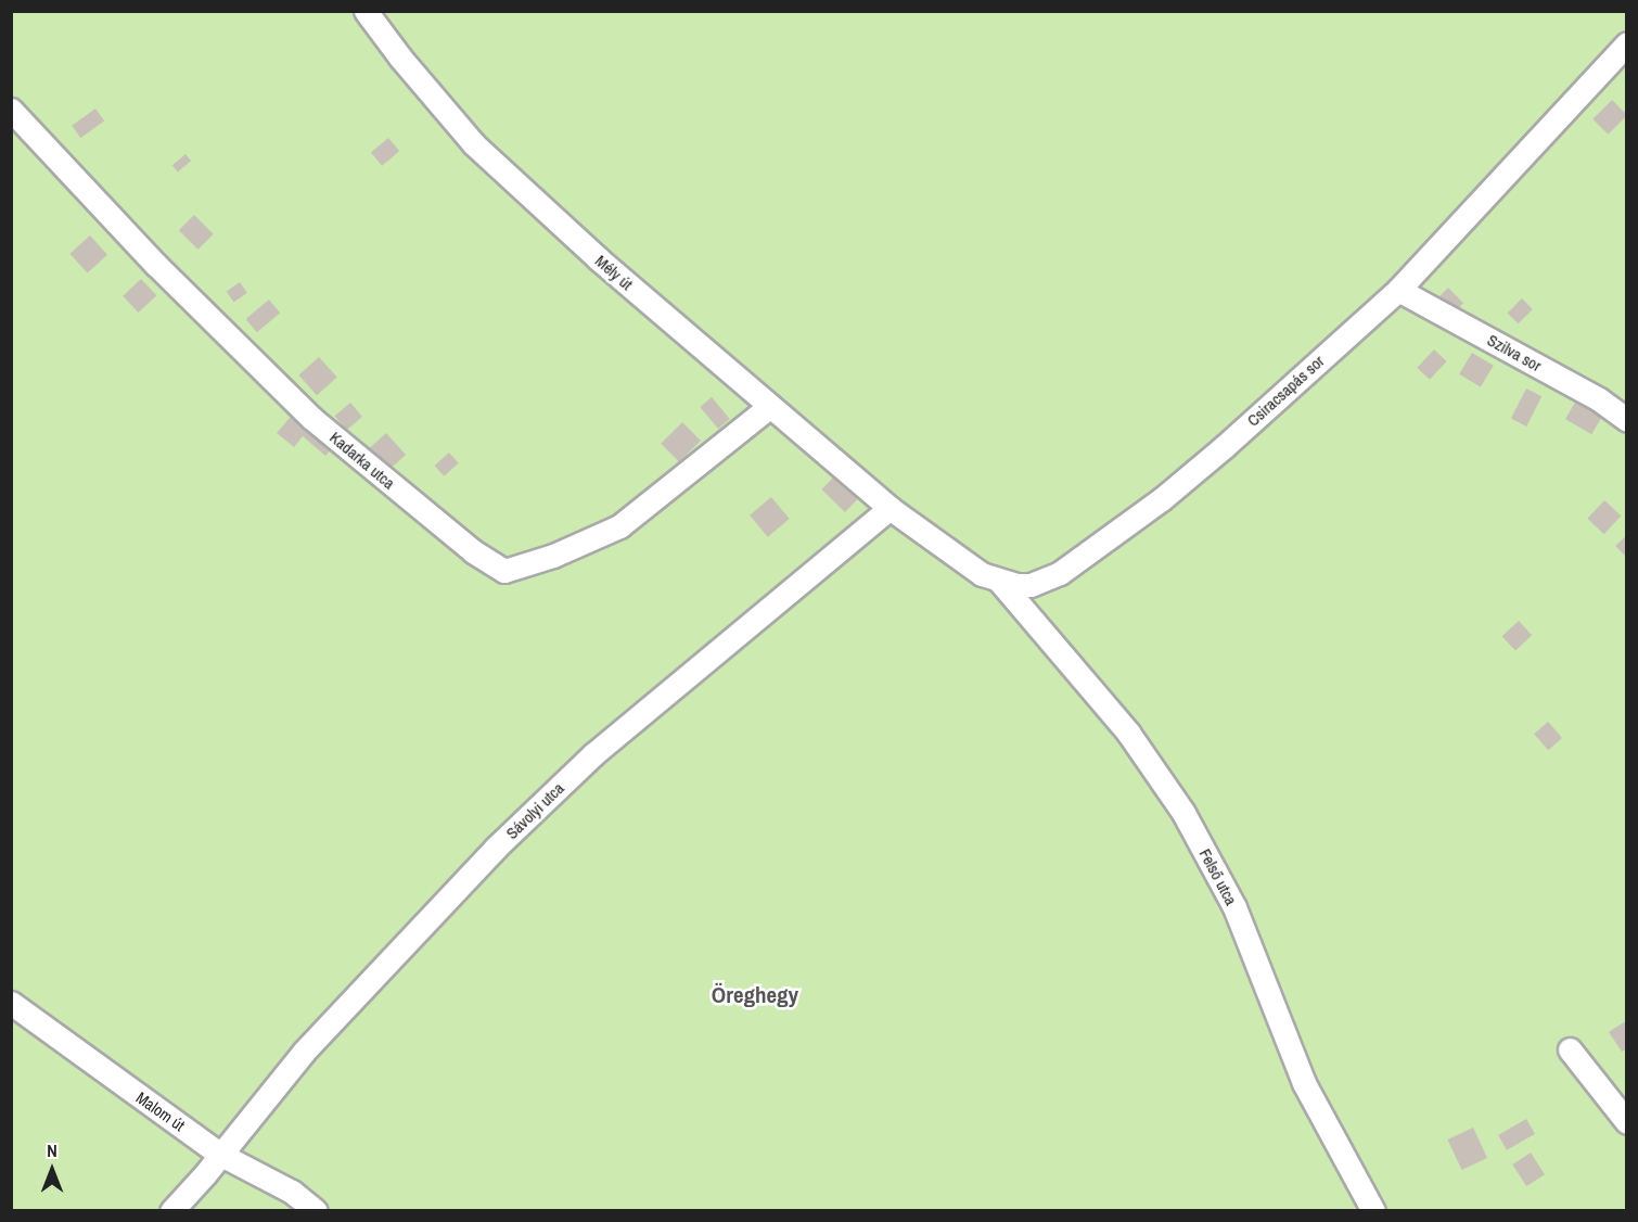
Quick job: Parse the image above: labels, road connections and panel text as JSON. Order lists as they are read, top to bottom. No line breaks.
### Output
{"streets":{"street":["Mély út","Szilva sor","Csiracsapás sor","Kadarka utca","Sávolyi utca","Felső utca","Malom út"]},"crossings":[["Mély út","Csiracsapás sor"],["Mély út","Kadarka utca"],["Mély út","Sávolyi utca"],["Szilva sor","Csiracsapás sor"],["Csiracsapás sor","Sávolyi utca"],["Csiracsapás sor","Felső utca"],["Sávolyi utca","Malom út"]],"districts":["Öreghegy"],"north":"top"}
